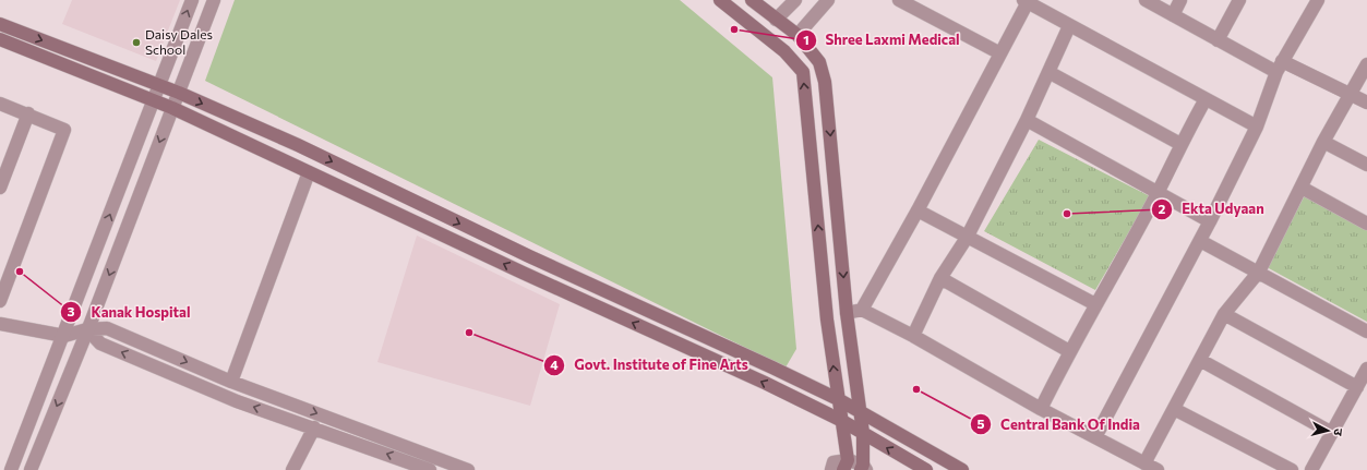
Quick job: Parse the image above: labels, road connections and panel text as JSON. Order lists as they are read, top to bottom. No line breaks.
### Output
{"places":["Shree Laxmi Medical","Daisy Dales School","Ekta Udyaan","Kanak Hospital","Govt. Institute of Fine Arts","Central Bank Of India"],"north":"right"}
